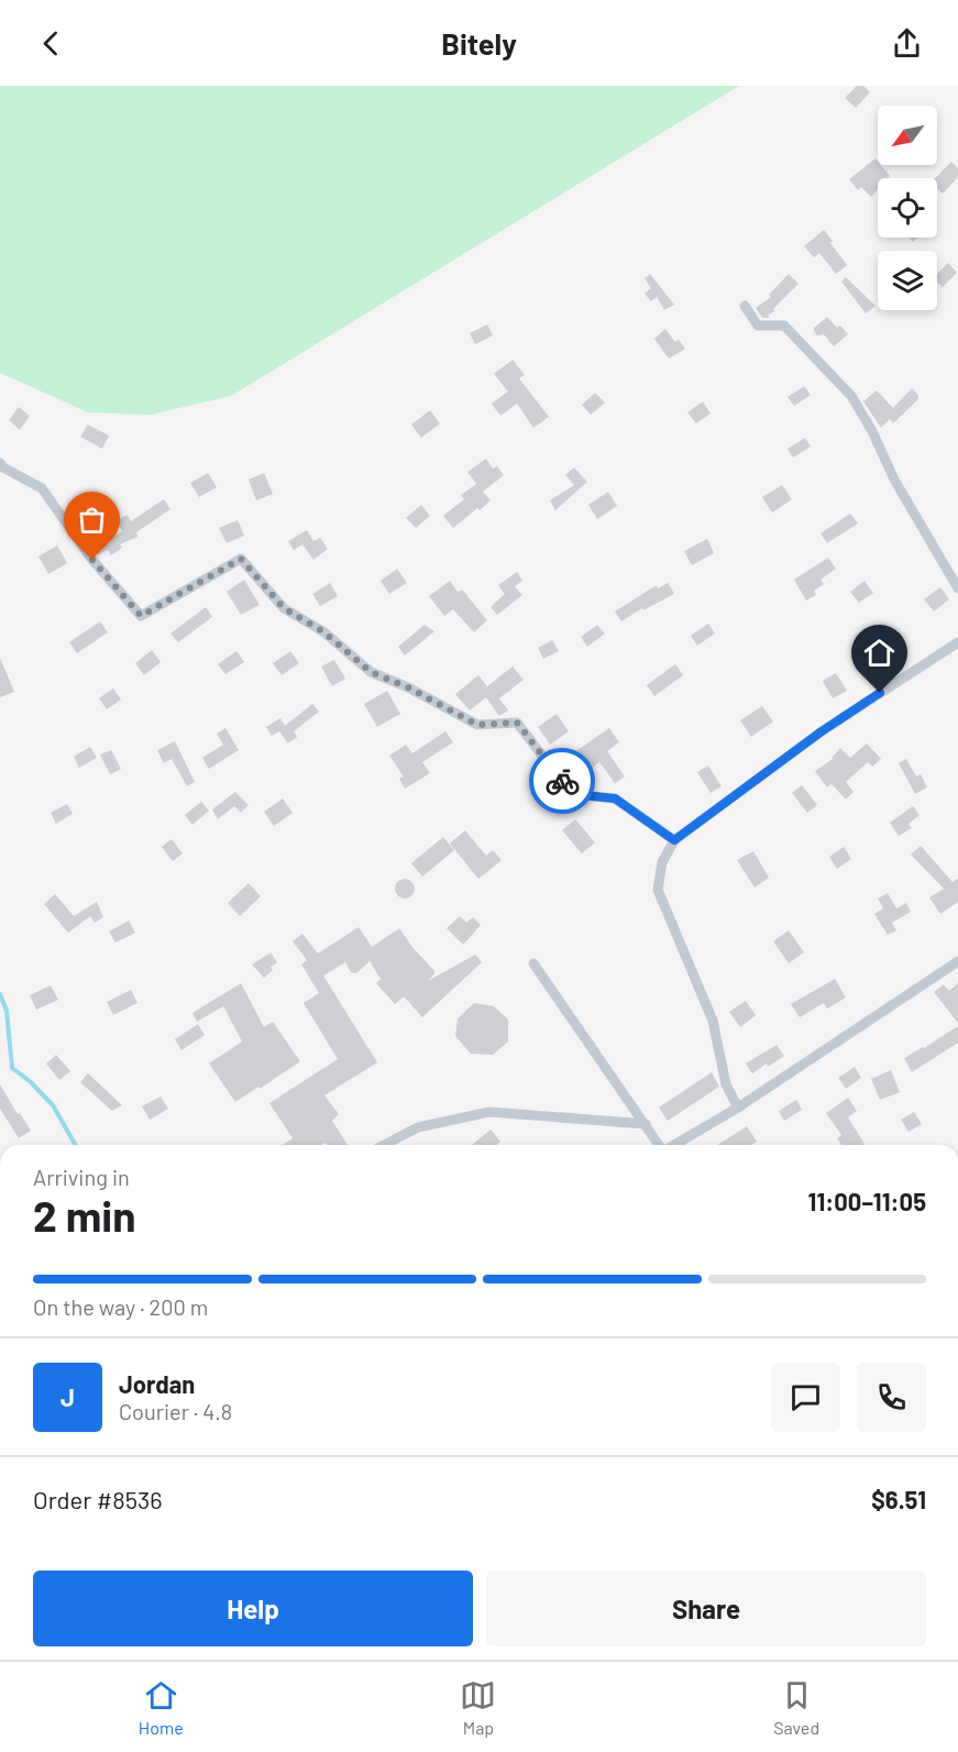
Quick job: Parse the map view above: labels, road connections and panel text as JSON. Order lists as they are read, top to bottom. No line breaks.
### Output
{"north":"bottom left","page":{"header":"Bitely","heading":["2 min","Arriving in","11:00–11:05"],"panel":["Jordan","Courier · 4.8","Order #8536","$6.51"],"bar":"On the way · 200 m","round":"J","buttons":["Help","Share"],"tabs":["Home","Map","Saved"]}}
